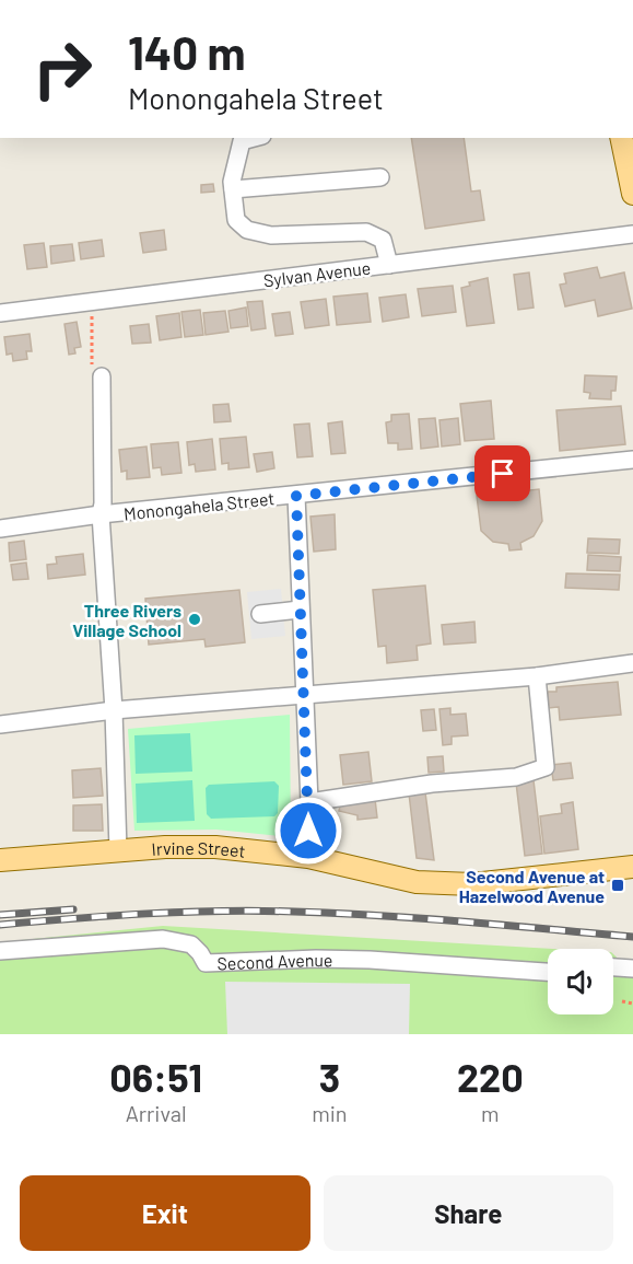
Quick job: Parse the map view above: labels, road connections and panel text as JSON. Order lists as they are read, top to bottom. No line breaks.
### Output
{"streets":{"main road":["Irvine Street"],"street":["Sylvan Avenue","Monongahela Street","Second Avenue"]},"places":{"other":["Three Rivers Village School"],"transit":["Second Avenue at Hazelwood Avenue"]},"page":{"turn":["140 m","Monongahela Street"],"eta":["06:51","Arrival","3","min","220","m"],"buttons":["Exit","Share"]}}
